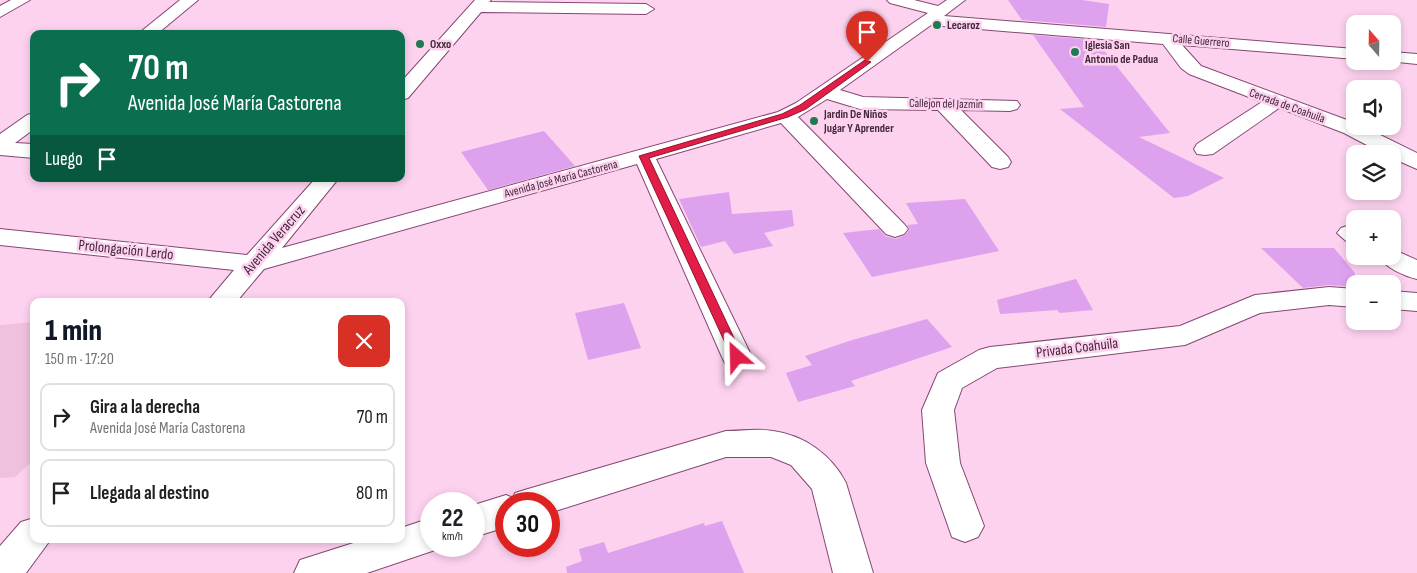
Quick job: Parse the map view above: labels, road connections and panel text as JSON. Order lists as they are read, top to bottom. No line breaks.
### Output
{"streets":{"street":["Calle Guerrero","Callejon del Jazmin","Cerrada de Coahuila","Avenida José María Castorena","Avenida Veracruz","Prolongación Lerdo","Privada Coahuila"]},"crossings":[["Calle Guerrero","Cerrada de Coahuila"],["Calle Guerrero","Avenida José María Castorena"],["Callejon del Jazmin","Avenida José María Castorena"],["Avenida José María Castorena","Avenida Veracruz"],["Avenida José María Castorena","Prolongación Lerdo"],["Avenida Veracruz","Prolongación Lerdo"]],"places":["Lecaroz","Oxxo","Iglesia San Antonio de Padua","Jardin De Niños Jugar Y Aprender"],"north":"top","page":{"map_buttons":["+","−"],"turn":["70 m","Avenida José María Castorena"],"then":"Luego","heading":["1 min","150 m · 17:20"],"list":[{"name":"Gira a la derecha","note":"Avenida José María Castorena","value":"70 m"},{"name":"Llegada al destino","value":"80 m"}],"speed":"22 km/h","limit":"30"}}
